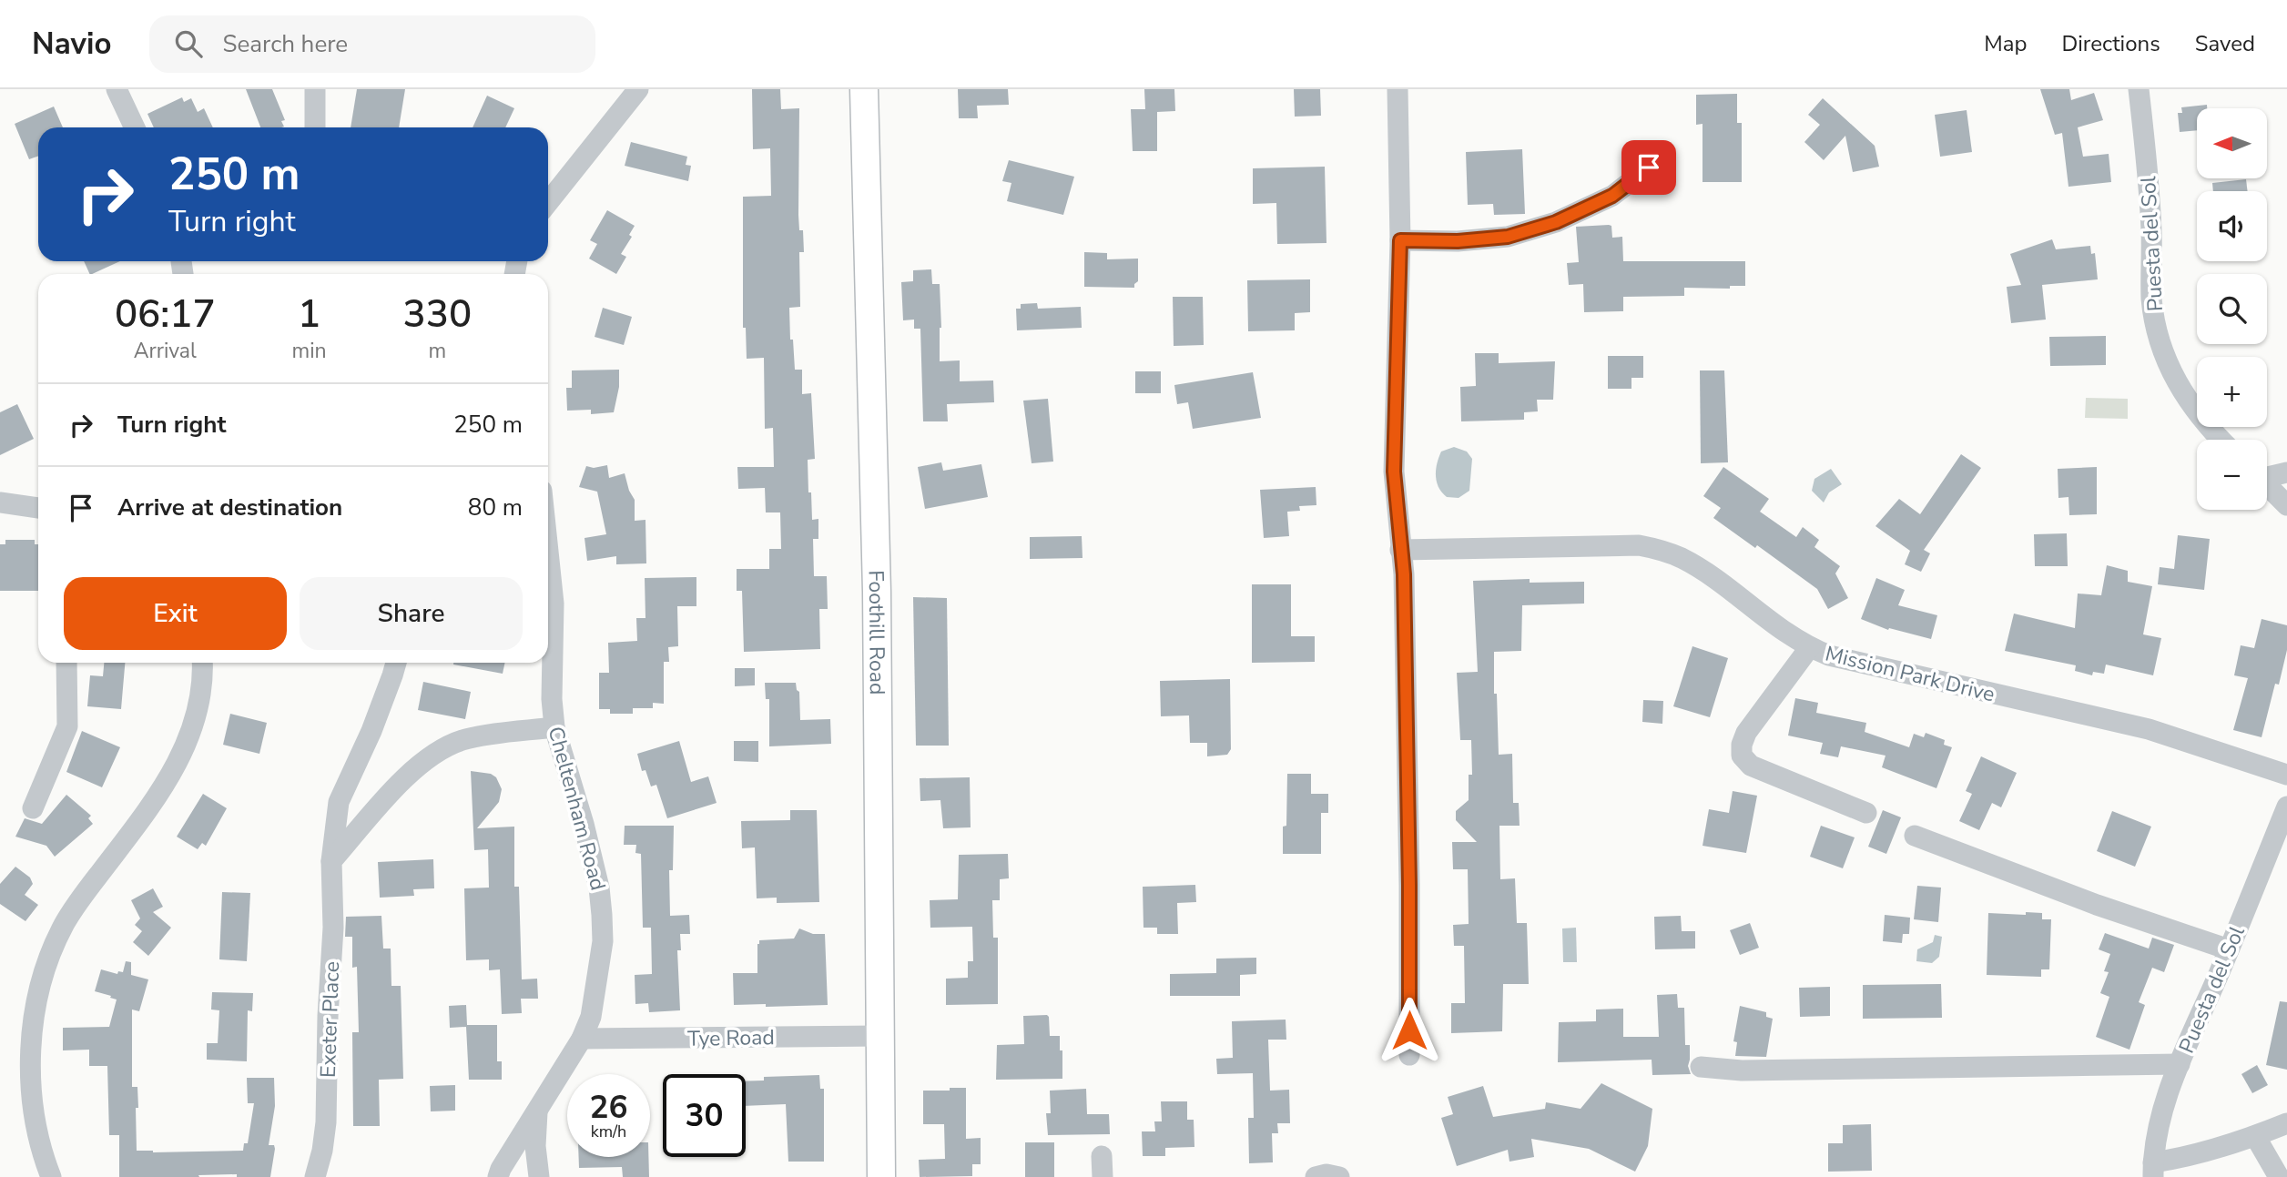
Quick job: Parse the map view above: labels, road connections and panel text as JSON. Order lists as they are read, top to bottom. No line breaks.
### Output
{"streets":{"main road":["Foothill Road"],"street":["Puesta del Sol","Mission Park Drive","Cheltenham Road","Exeter Place","Tye Road"]},"crossings":[["Foothill Road","Tye Road"],["Cheltenham Road","Tye Road"]],"north":"left","page":{"header":"Navio","search":"Search here","nav":["Map","Directions","Saved"],"map_buttons":["+","−"],"turn":["250 m","Turn right"],"eta":["06:17","Arrival","1","min","330","m"],"list":[{"name":"Turn right","value":"250 m"},{"name":"Arrive at destination","value":"80 m"}],"buttons":["Exit","Share"],"speed":"26 km/h","limit":"30"}}
